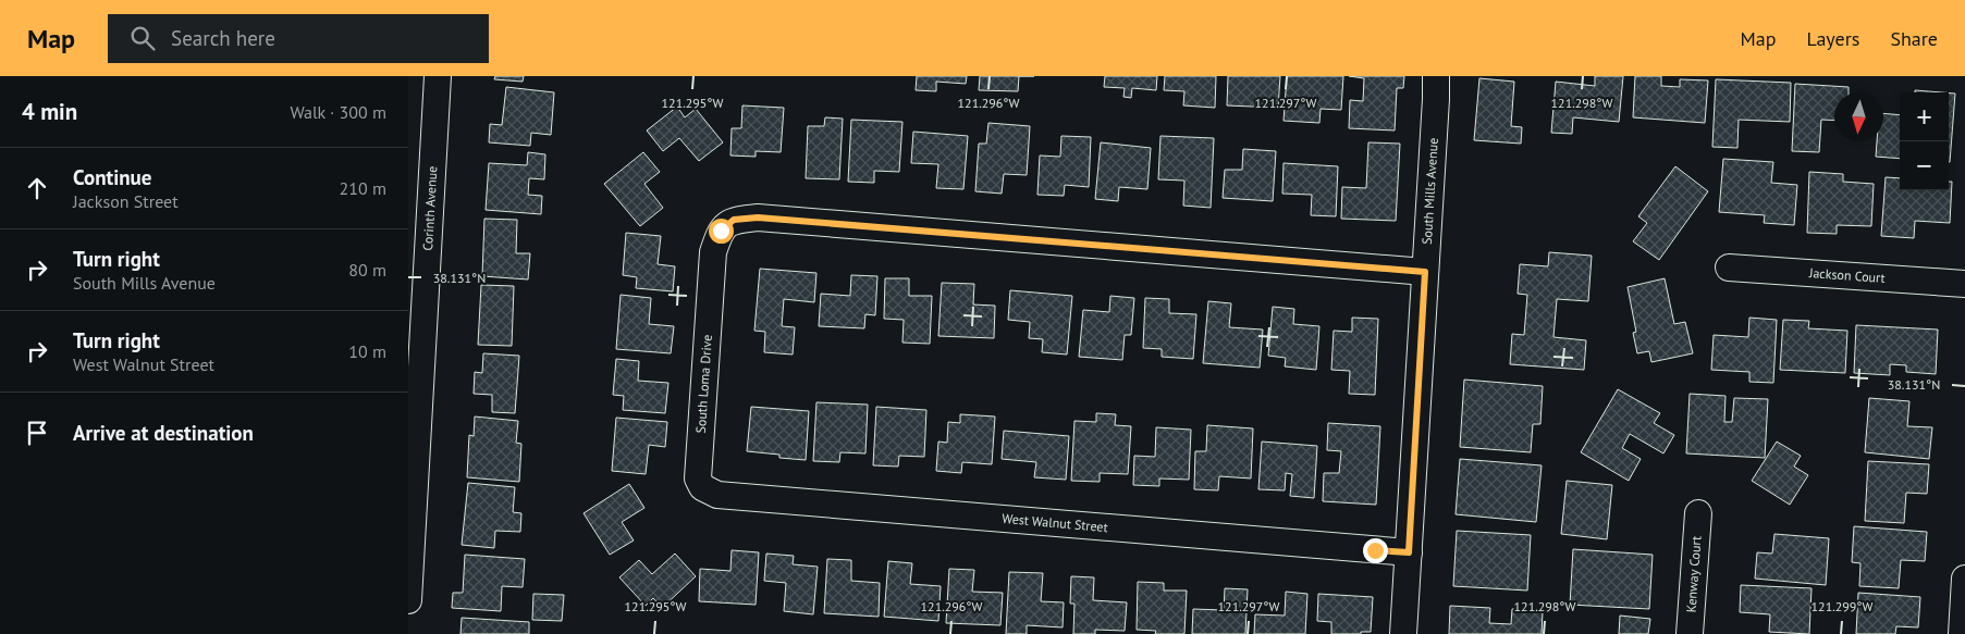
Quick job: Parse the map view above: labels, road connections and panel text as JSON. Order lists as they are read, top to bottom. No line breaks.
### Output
{"streets":{"street":["South Mills Avenue","Corinth Avenue","Jackson Court","South Loma Drive","West Walnut Street","Kenway Court"]},"crossings":[["South Mills Avenue","South Loma Drive"],["South Mills Avenue","West Walnut Street"],["South Loma Drive","West Walnut Street"]],"north":"bottom","page":{"header":"Map","search":"Search here","nav":["Map","Layers","Share"],"heading":["4 min","Walk · 300 m"],"map_buttons":["+","−"],"list":[["Continue","Jackson Street","210 m"],["Turn right","South Mills Avenue","80 m"],["Turn right","West Walnut Street","10 m"],"Arrive at destination"]},"coordinates":["121.295°W","121.296°W","121.297°W","121.298°W","38.131°N","121.299°W"]}
